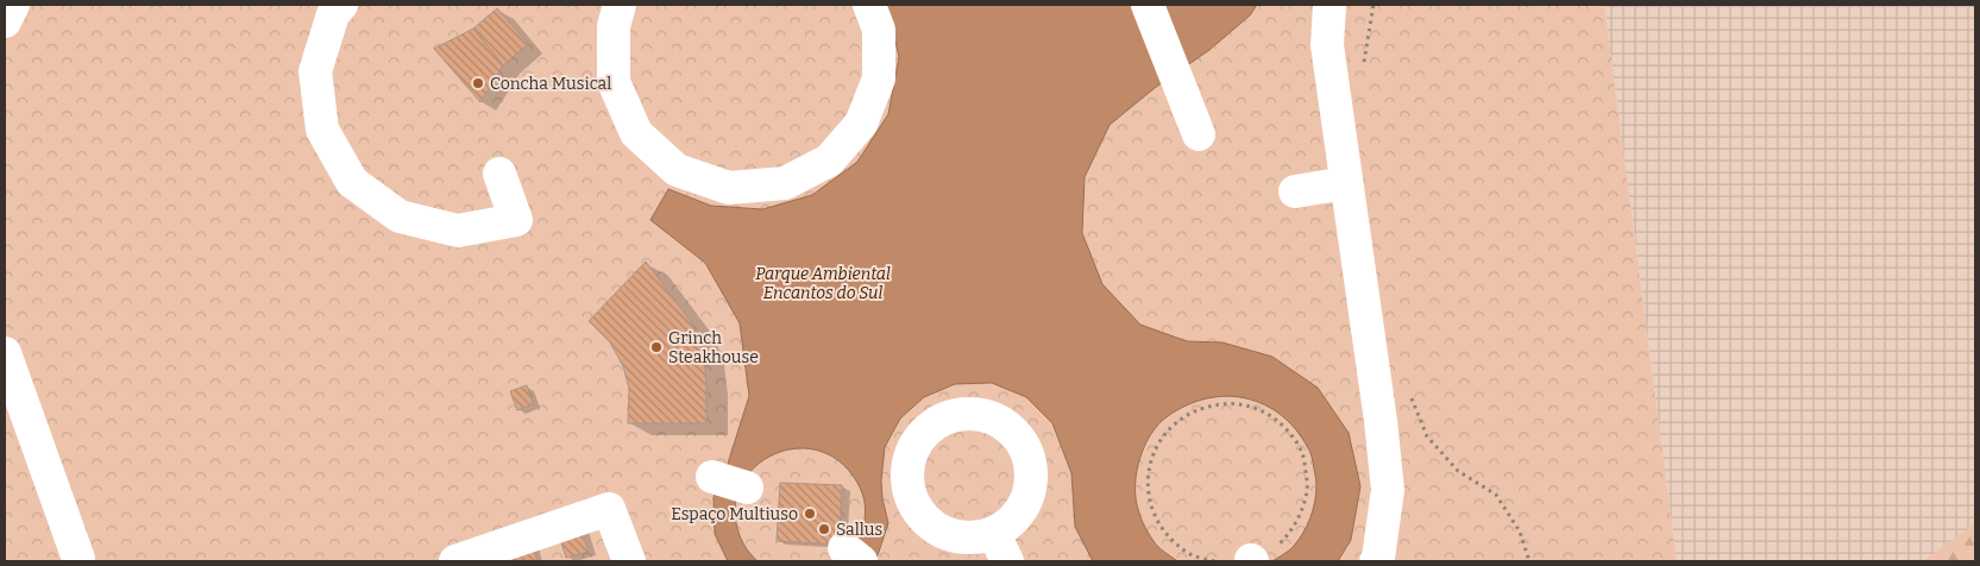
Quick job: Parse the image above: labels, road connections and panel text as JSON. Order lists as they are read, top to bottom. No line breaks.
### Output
{"parks":["Parque Ambiental Encantos do Sul"],"places":["Concha Musical","Grinch Steakhouse","Espaço Multiuso","Sallus"]}
